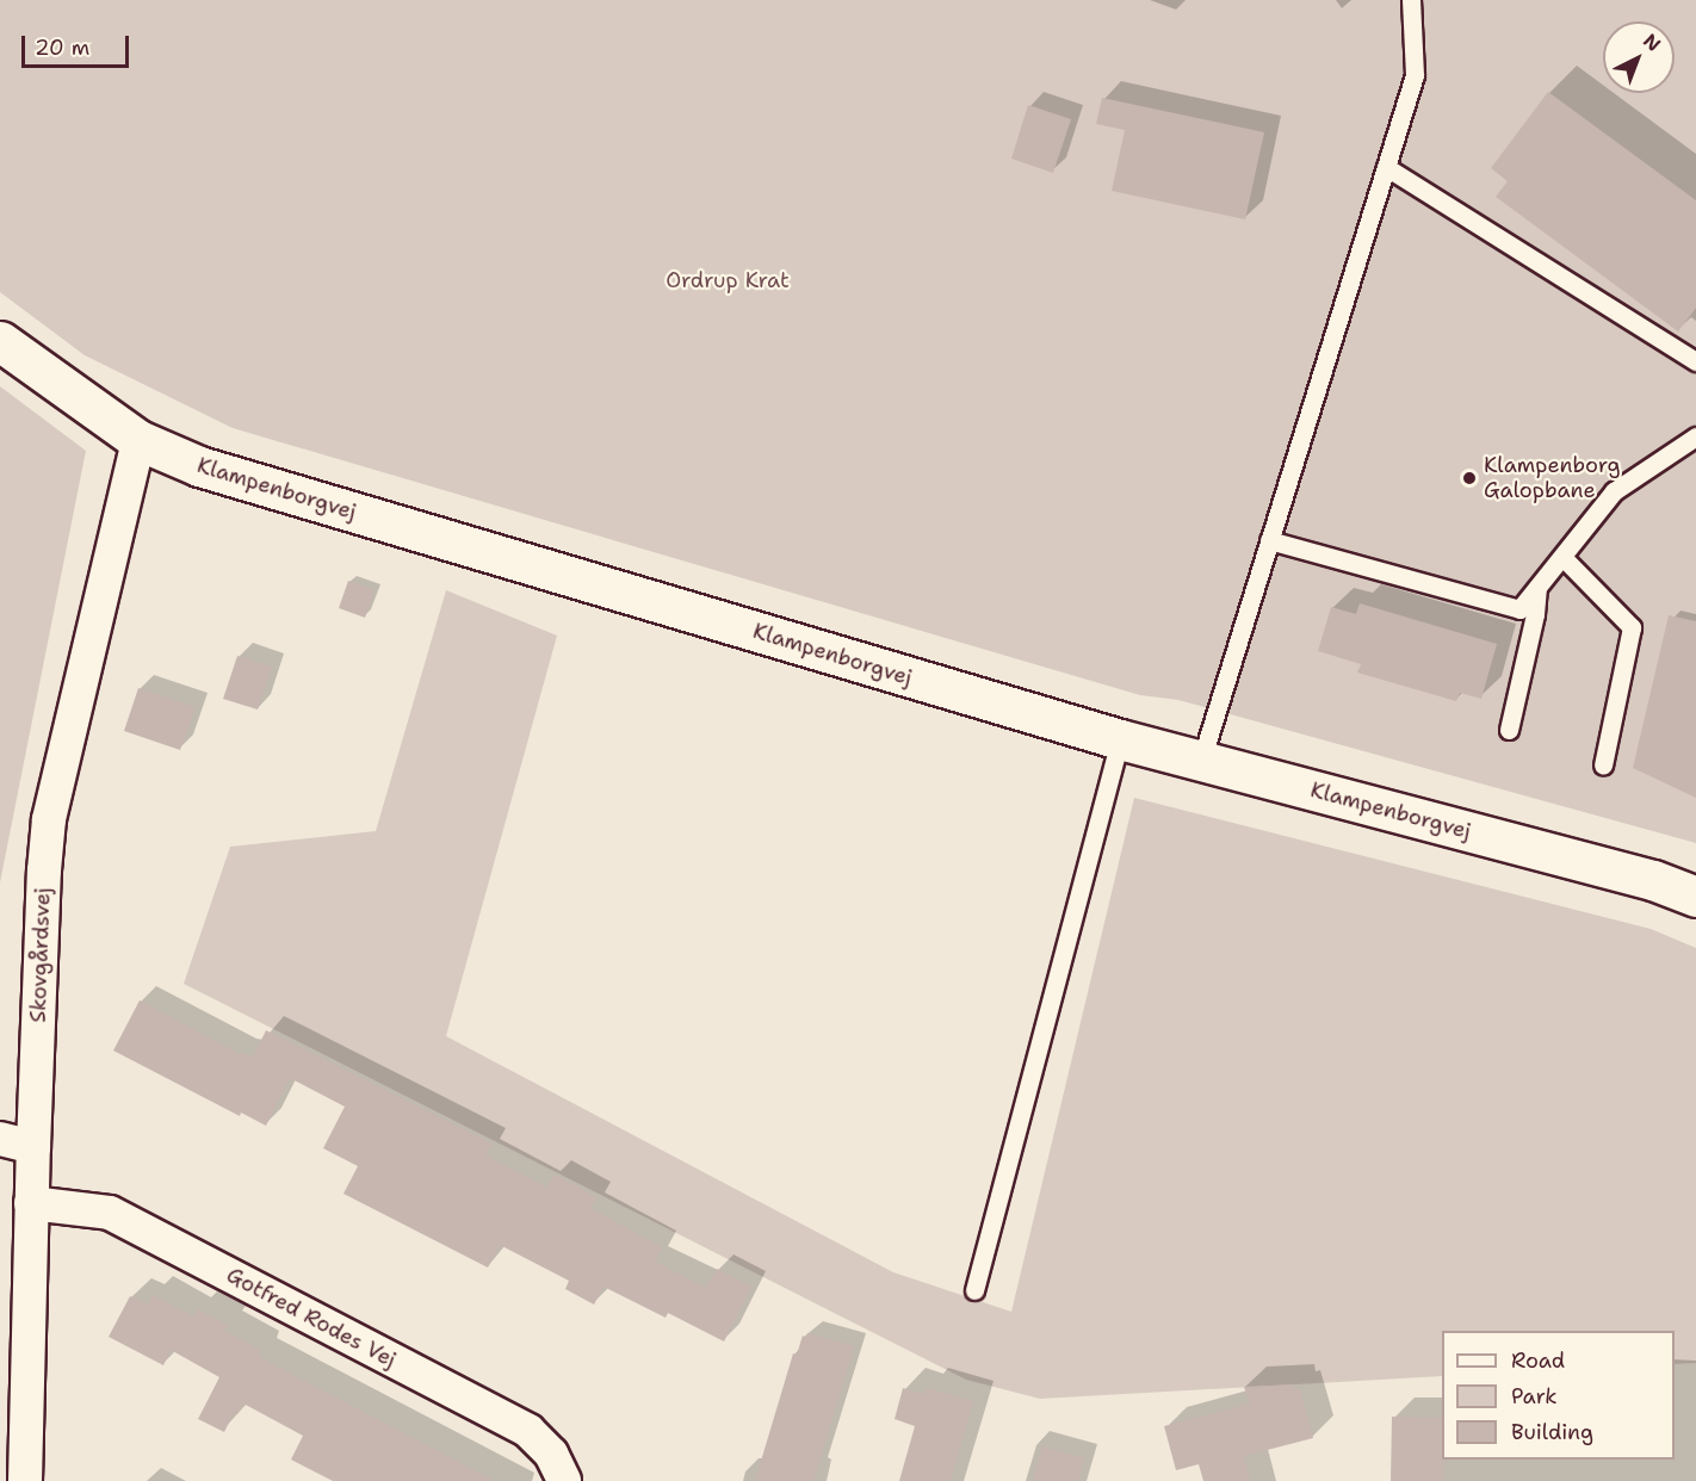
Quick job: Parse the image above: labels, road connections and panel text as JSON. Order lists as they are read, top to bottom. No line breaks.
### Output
{"streets":{"street":["Klampenborgvej","Skovgårdsvej","Gotfred Rodes Vej"]},"crossings":[["Klampenborgvej","Skovgårdsvej"],["Skovgårdsvej","Gotfred Rodes Vej"]],"parks":["Ordrup Krat"],"places":["Klampenborg Galopbane"],"legend":["Road","Park","Building"],"scale_bar":"20 m","north":"top right"}
